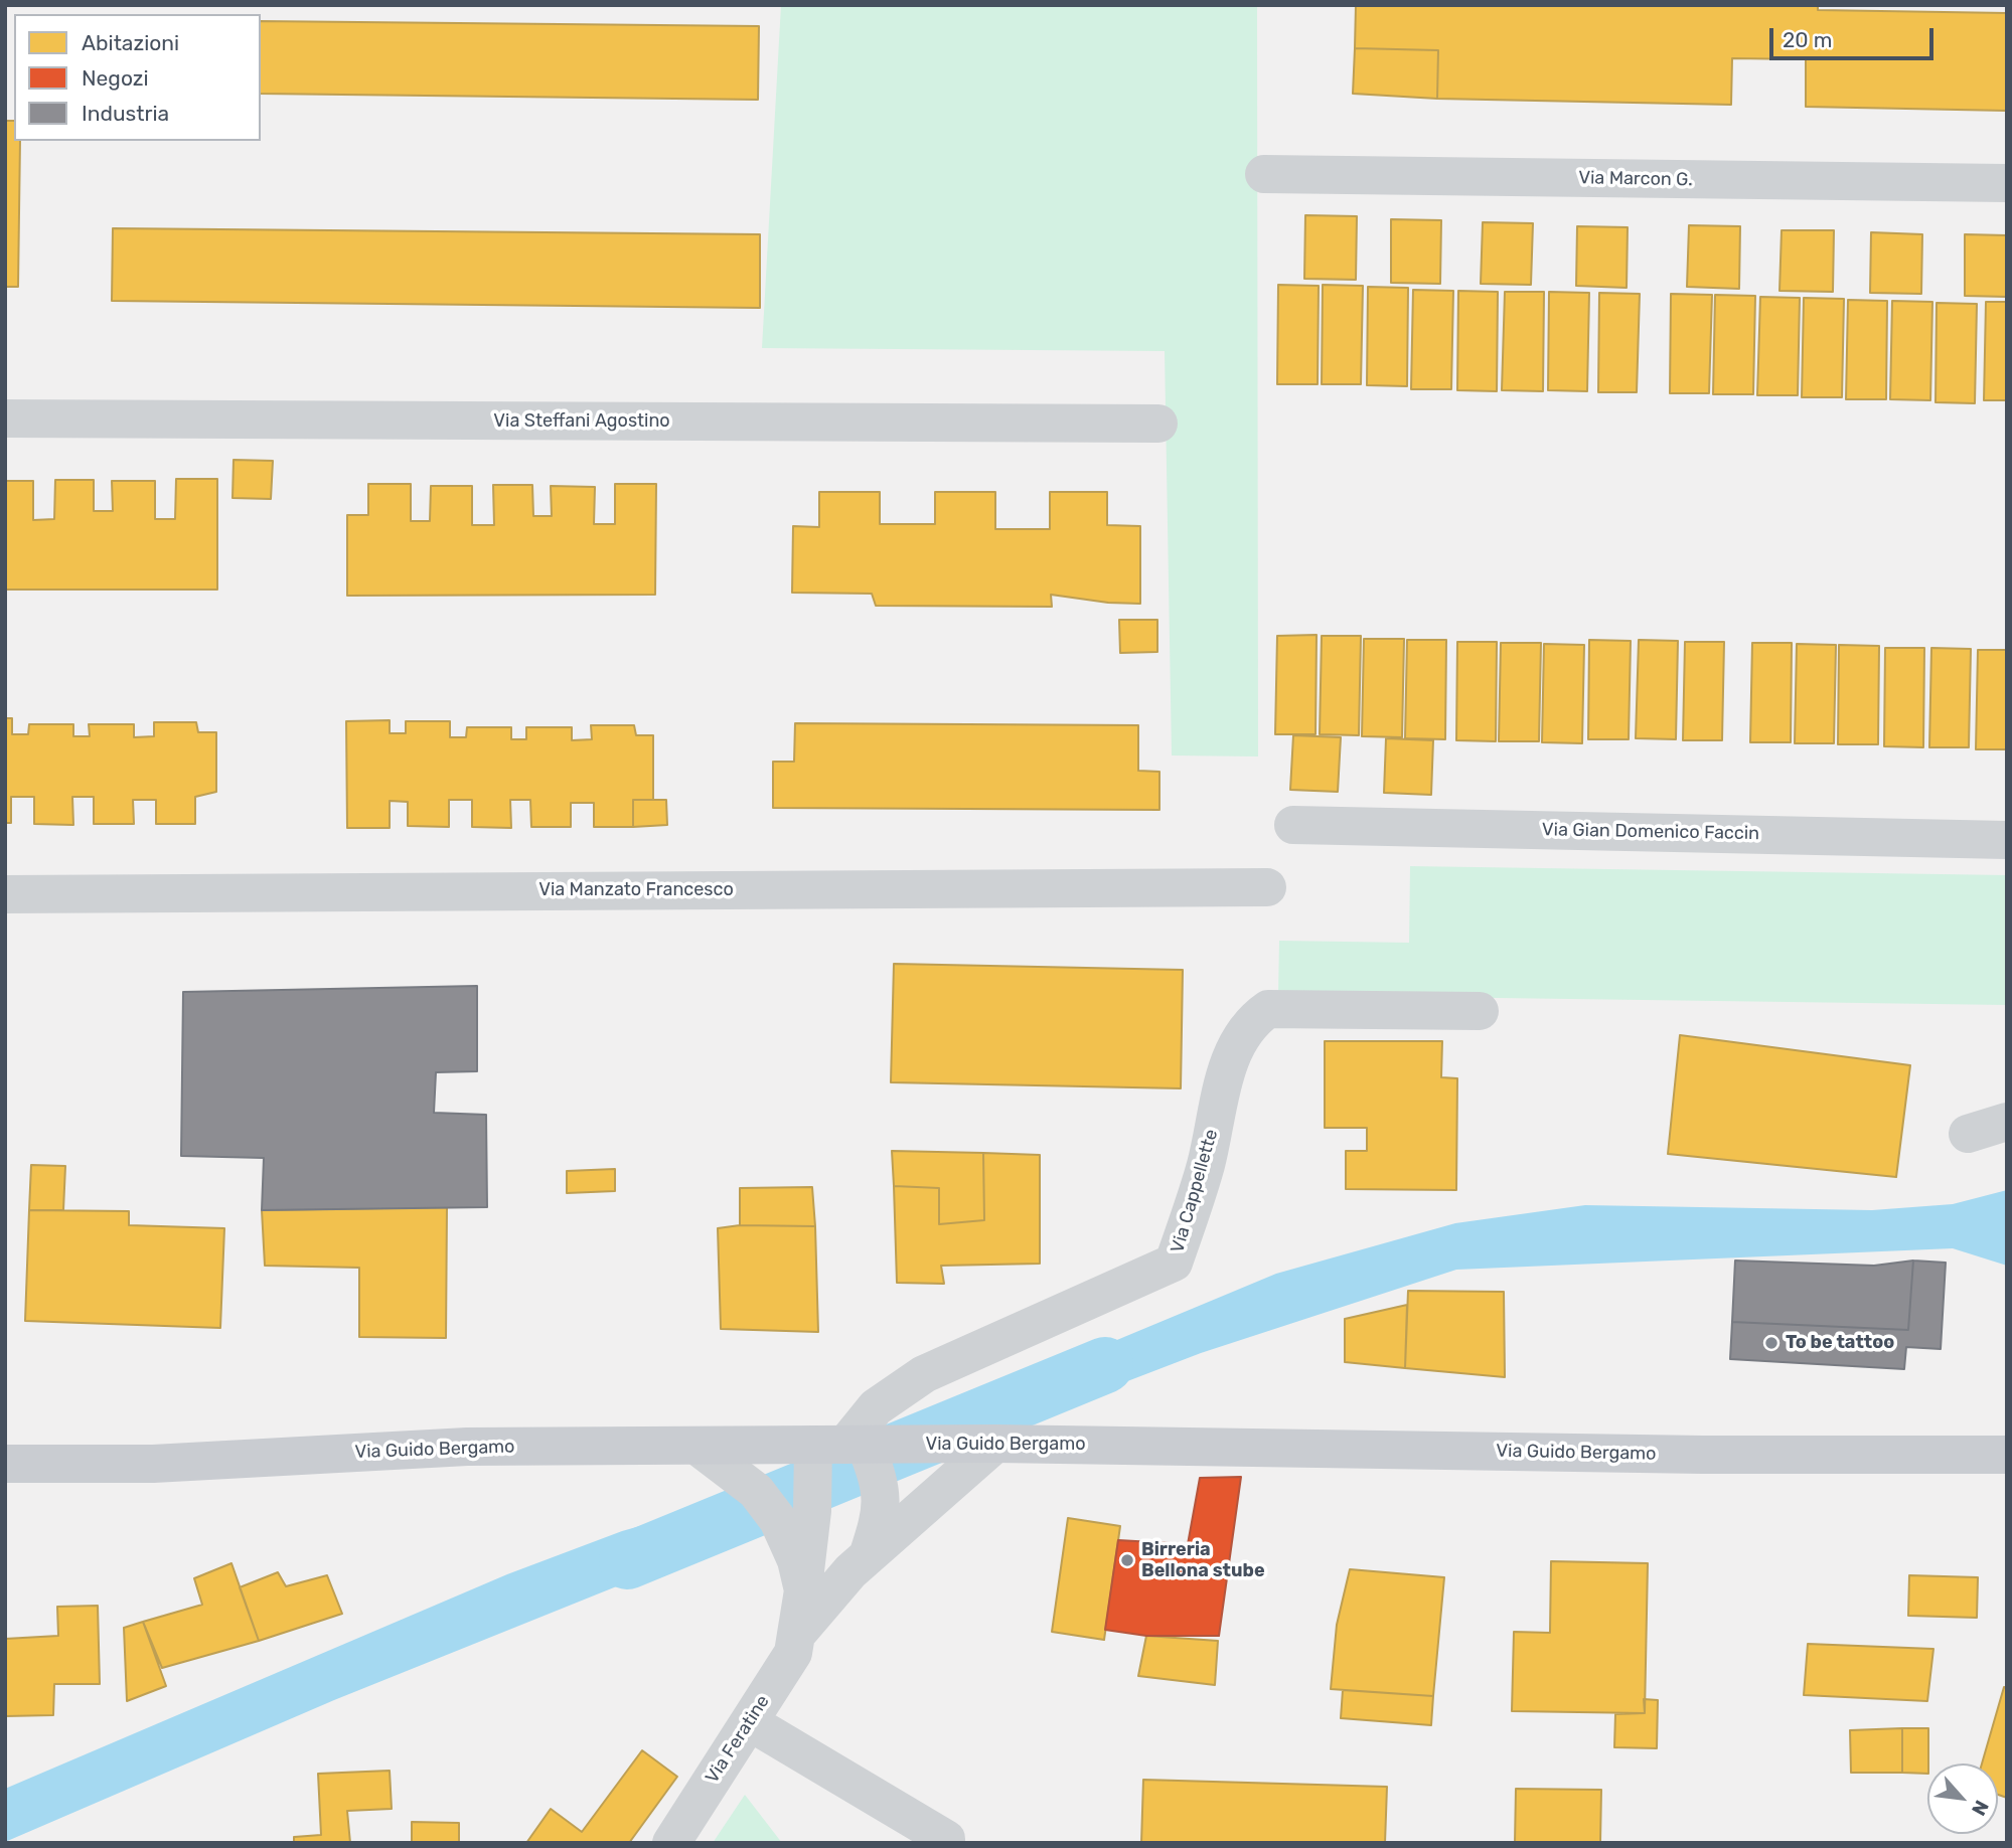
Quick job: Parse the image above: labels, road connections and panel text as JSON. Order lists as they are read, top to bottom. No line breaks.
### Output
{"streets":{"main road":["Via Guido Bergamo"],"street":["Via Marcon G.","Via Steffani Agostino","Via Gian Domenico Faccin","Via Manzato Francesco","Via Cappellette","Via Feratine"]},"crossings":[["Via Cappellette","Via Guido Bergamo"]],"places":["To be tattoo","Birreria Bellona stube"],"legend":["Abitazioni","Negozi","Industria"],"scale_bar":"20 m","north":"bottom right"}
